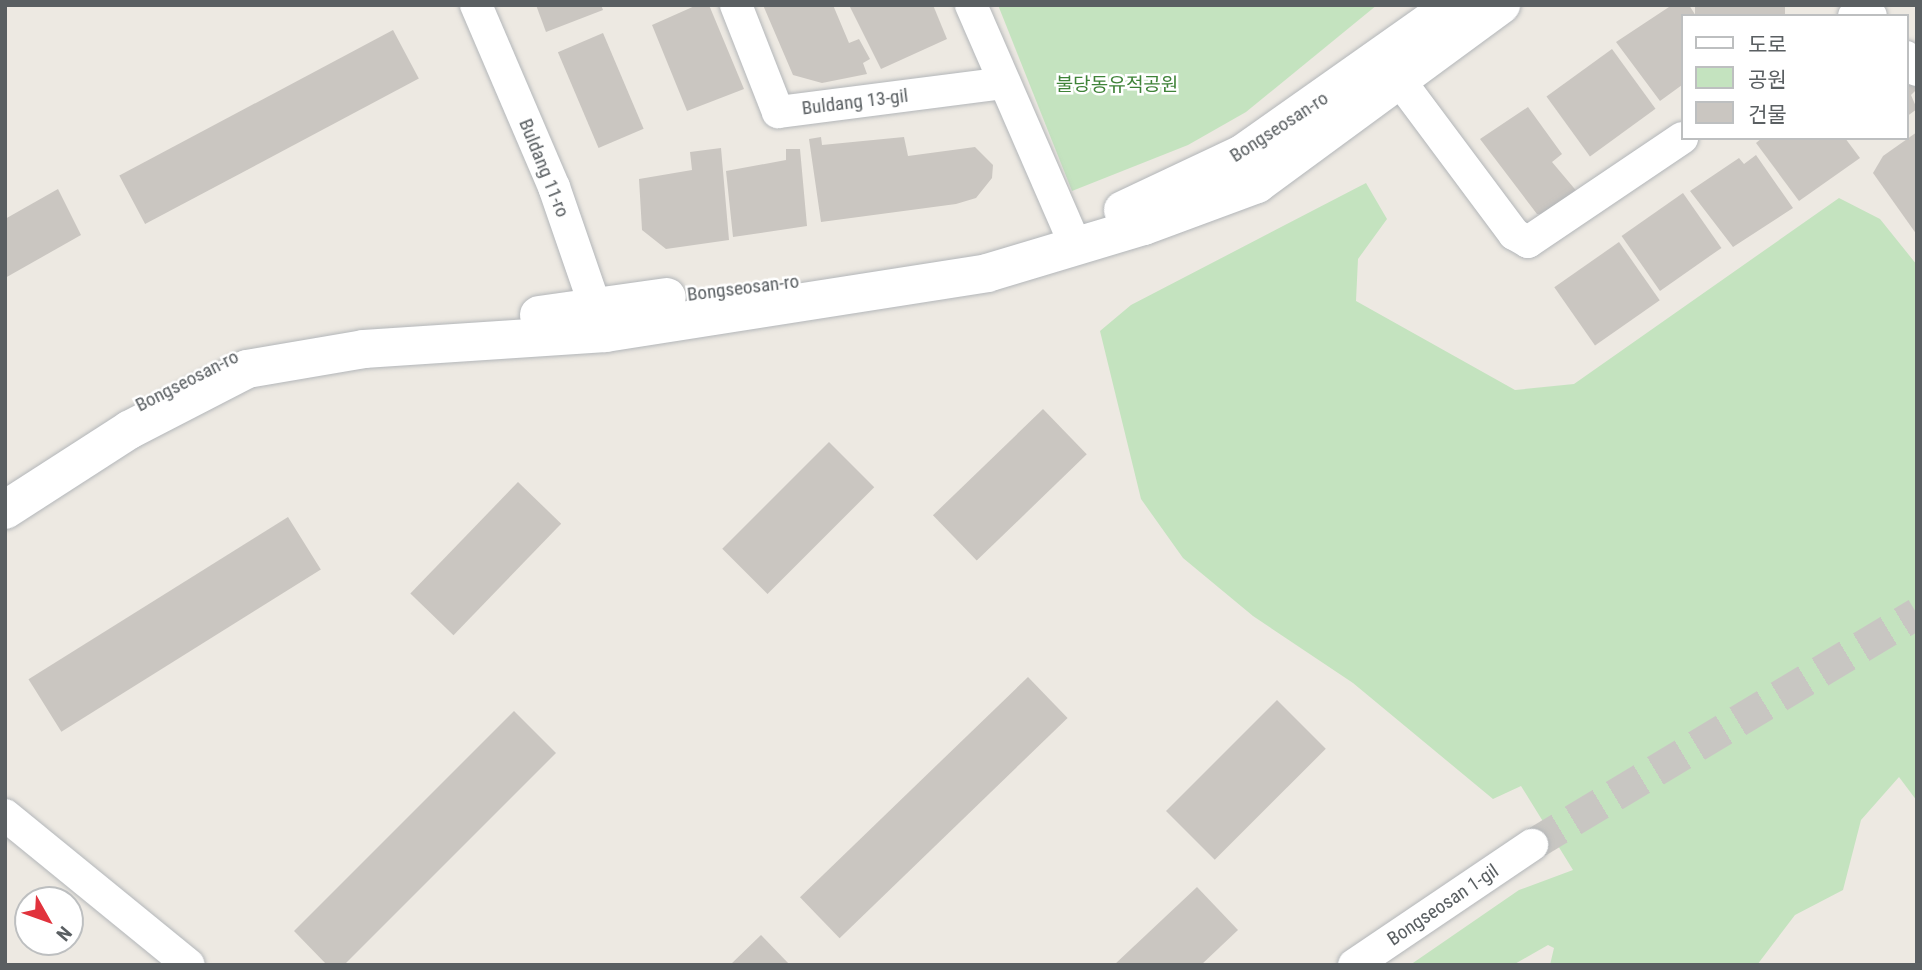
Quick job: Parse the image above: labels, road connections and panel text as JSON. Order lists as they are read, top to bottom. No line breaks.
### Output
{"streets":{"street":["Buldang 13-gil","Bongseosan-ro","Buldang 11-ro","Bongseosan 1-gil"]},"crossings":[["Bongseosan-ro","Buldang 11-ro"]],"parks":["불당동유적공원"],"legend":["도로","공원","건물"],"north":"bottom right"}
